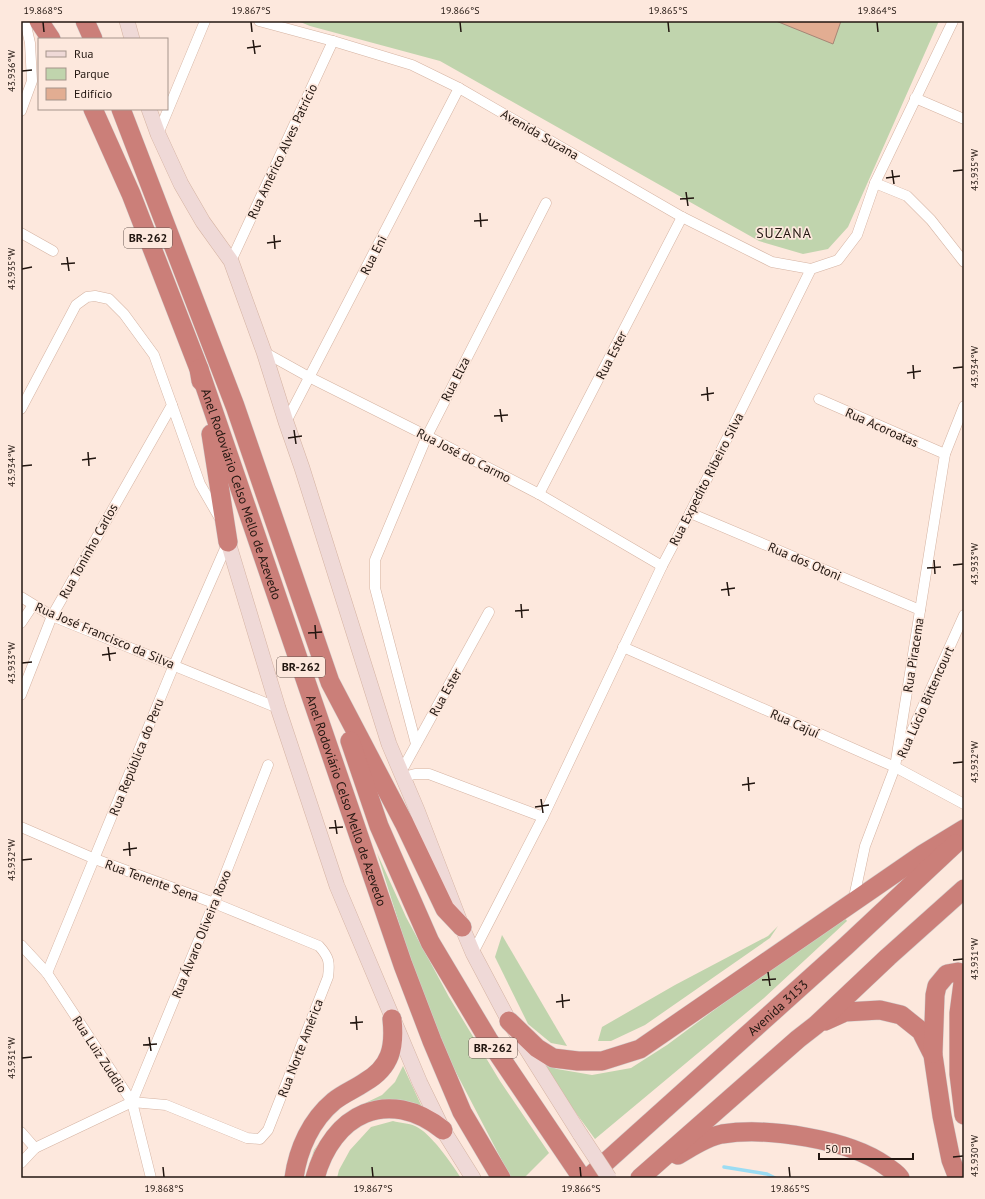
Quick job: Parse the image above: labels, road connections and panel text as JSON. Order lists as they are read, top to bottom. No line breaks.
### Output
{"streets":{"highway":["BR-262","Anel Rodoviário Celso Mello de Azevedo","Avenida 3153"],"street":["Avenida Suzana","Rua Américo Alves Patrício","Rua Eni","Rua Ester","Rua Elza","Rua Acoroatas","Rua José do Carmo","Rua Expedito Ribeiro Silva","Rua Toninho Carlos","Rua dos Otoni","Rua José Francisco da Silva","Rua Piracema","Rua Lúcio Bittencourt","Rua Cajuí","Rua República do Peru","Rua Tenente Sena","Rua Álvaro Oliveira Roxo","Rua Norte América","Rua Luiz Zuddio"]},"crossings":[["Avenida Suzana","Rua Américo Alves Patrício"],["Avenida Suzana","Rua Eni"],["Avenida Suzana","Rua Ester"],["Avenida Suzana","Rua Expedito Ribeiro Silva"],["BR-262","Rua Expedito Ribeiro Silva"],["BR-262","Anel Rodoviário Celso Mello de Azevedo"],["BR-262","Rua José Francisco da Silva"],["BR-262","Rua República do Peru"],["Rua Eni","Rua José do Carmo"],["Rua Ester","Rua Elza"],["Rua Ester","Rua José do Carmo"],["Rua Elza","Rua José do Carmo"],["Rua Acoroatas","Rua Piracema"],["Rua José do Carmo","Rua Expedito Ribeiro Silva"],["Rua Expedito Ribeiro Silva","Rua dos Otoni"],["Rua Expedito Ribeiro Silva","Rua Cajuí"],["Rua Toninho Carlos","Rua José Francisco da Silva"],["Rua dos Otoni","Rua Piracema"],["Rua José Francisco da Silva","Rua República do Peru"],["Rua Piracema","Rua Lúcio Bittencourt"],["Rua Piracema","Rua Cajuí"],["Rua Lúcio Bittencourt","Rua Cajuí"],["Rua República do Peru","Rua Tenente Sena"],["Rua República do Peru","Rua Luiz Zuddio"],["Rua Tenente Sena","Rua Álvaro Oliveira Roxo"],["Rua Tenente Sena","Rua Norte América"],["Rua Álvaro Oliveira Roxo","Rua Norte América"],["Rua Álvaro Oliveira Roxo","Rua Luiz Zuddio"],["Rua Norte América","Rua Luiz Zuddio"]],"districts":["SUZANA"],"legend":["Rua","Parque","Edifício"],"scale_bar":"50 m","coordinates":["19.868°S","19.867°S","19.866°S","19.865°S","19.864°S","43.936°W","43.935°W","43.934°W","43.933°W","43.932°W","43.931°W","43.930°W"]}
